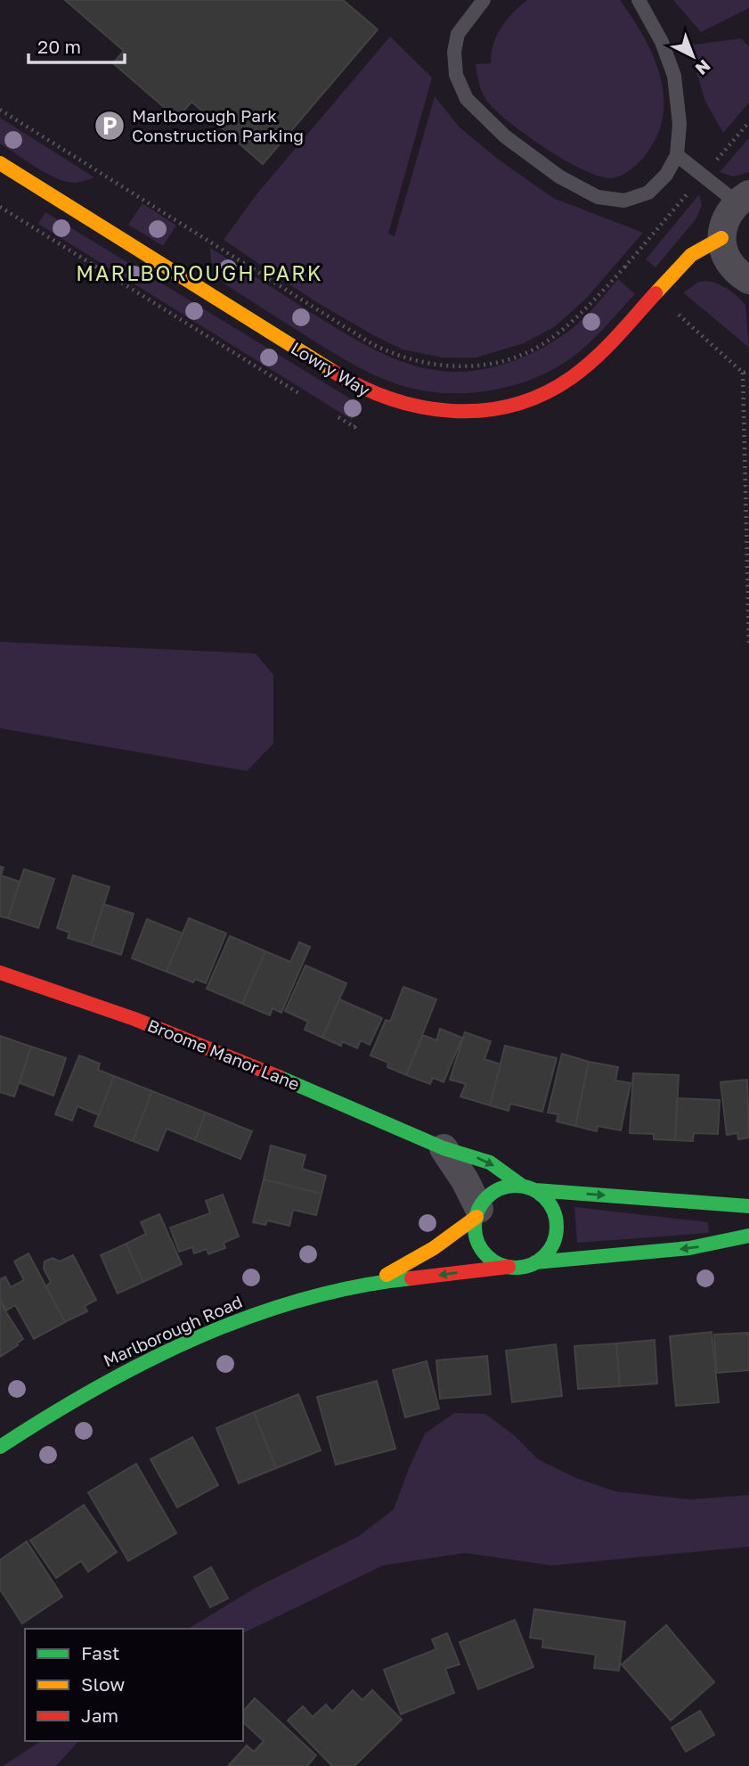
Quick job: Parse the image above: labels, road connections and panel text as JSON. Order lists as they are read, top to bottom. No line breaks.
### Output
{"streets":{"street":["Lowry Way","Broome Manor Lane","Marlborough Road"]},"crossings":[["Broome Manor Lane","Marlborough Road"]],"districts":["MARLBOROUGH PARK"],"places":{"parking":["Marlborough Park Construction Parking"]},"legend":["Fast","Slow","Jam"],"scale_bar":"20 m","north":"bottom right"}
